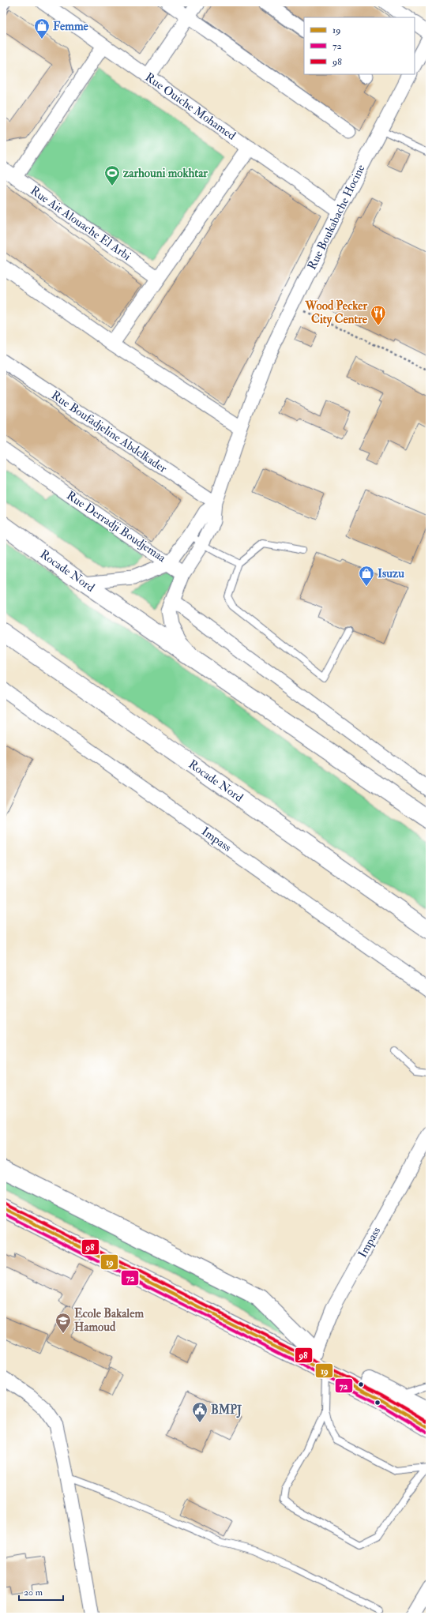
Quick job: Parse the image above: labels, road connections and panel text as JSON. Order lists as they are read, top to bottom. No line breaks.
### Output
{"streets":{"highway":["Rocade Nord"],"street":["Rue Ouiche Mohamed","Rue Boukabache Hocine","Rue Ait Alouache El Arbi","Rue Boufadjeline Abdelkader","Rue Derradji Boudjemaa","Impass"]},"crossings":[["Rue Ouiche Mohamed","Rue Boukabache Hocine"],["Rue Boufadjeline Abdelkader","Rue Derradji Boudjemaa"]],"places":{"shop":["Femme","Isuzu"],"sports":["zarhouni mokhtar"],"restaurant":["Wood Pecker City Centre"],"school or university":["Ecole Bakalem Hamoud"],"public building":["BMPJ"]},"lines":["transit line 98","transit line 19","transit line 72"],"legend":["19","72","98"],"scale_bar":"20 m"}
